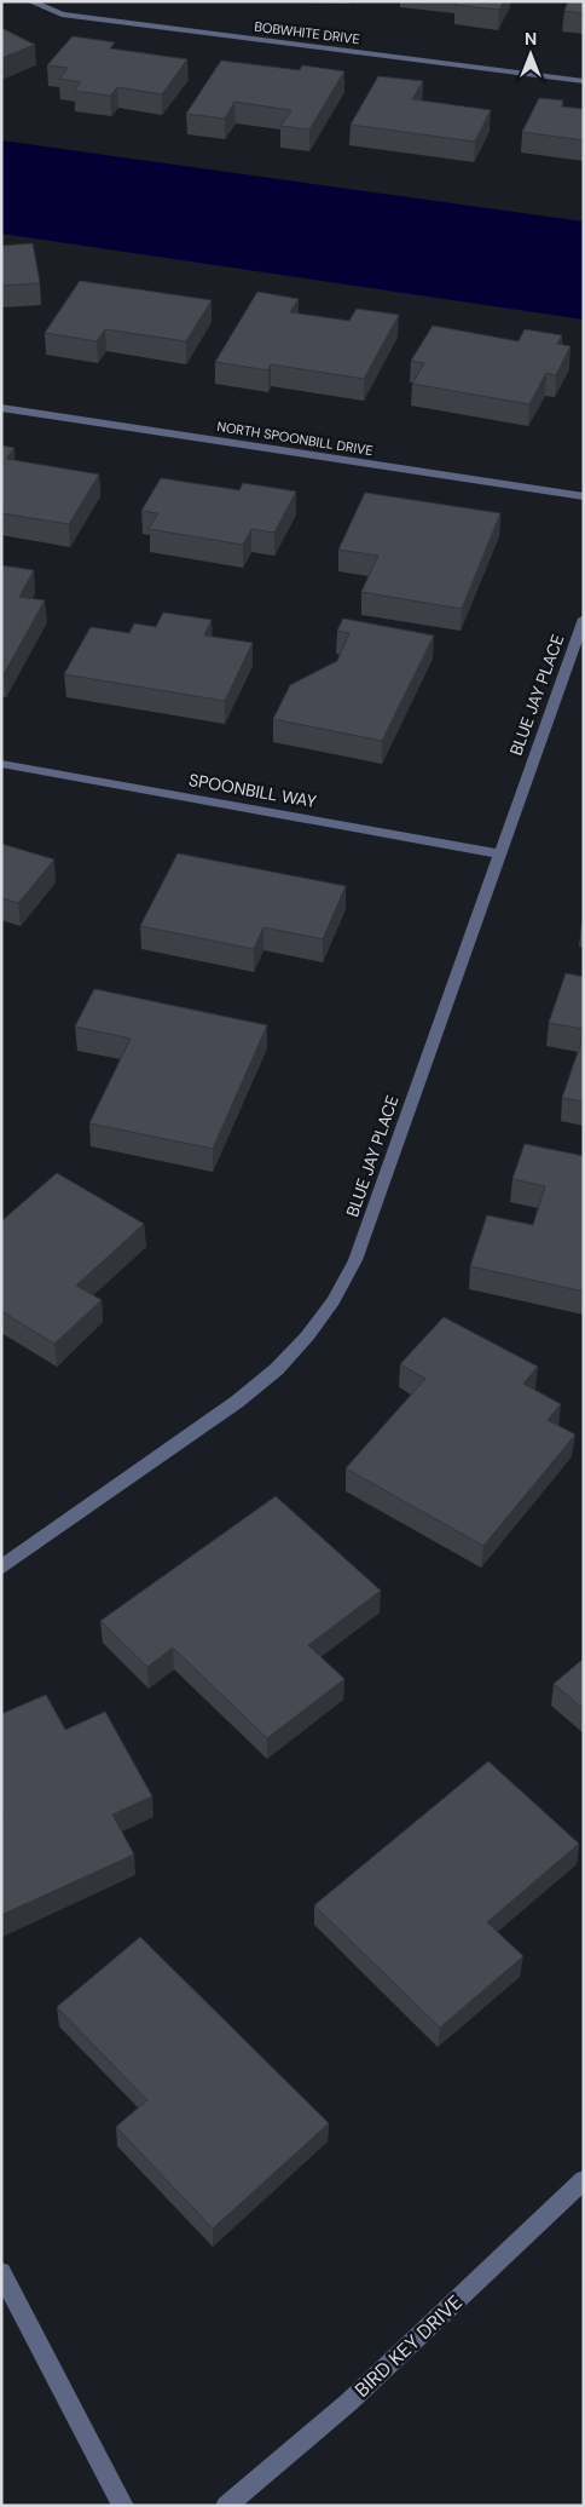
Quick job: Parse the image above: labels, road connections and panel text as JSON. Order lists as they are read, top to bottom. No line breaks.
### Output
{"streets":{"street":["BOBWHITE DRIVE","NORTH SPOONBILL DRIVE","BLUE JAY PLACE","SPOONBILL WAY","BIRD KEY DRIVE"]},"crossings":[["BLUE JAY PLACE","SPOONBILL WAY"]],"north":"top"}
